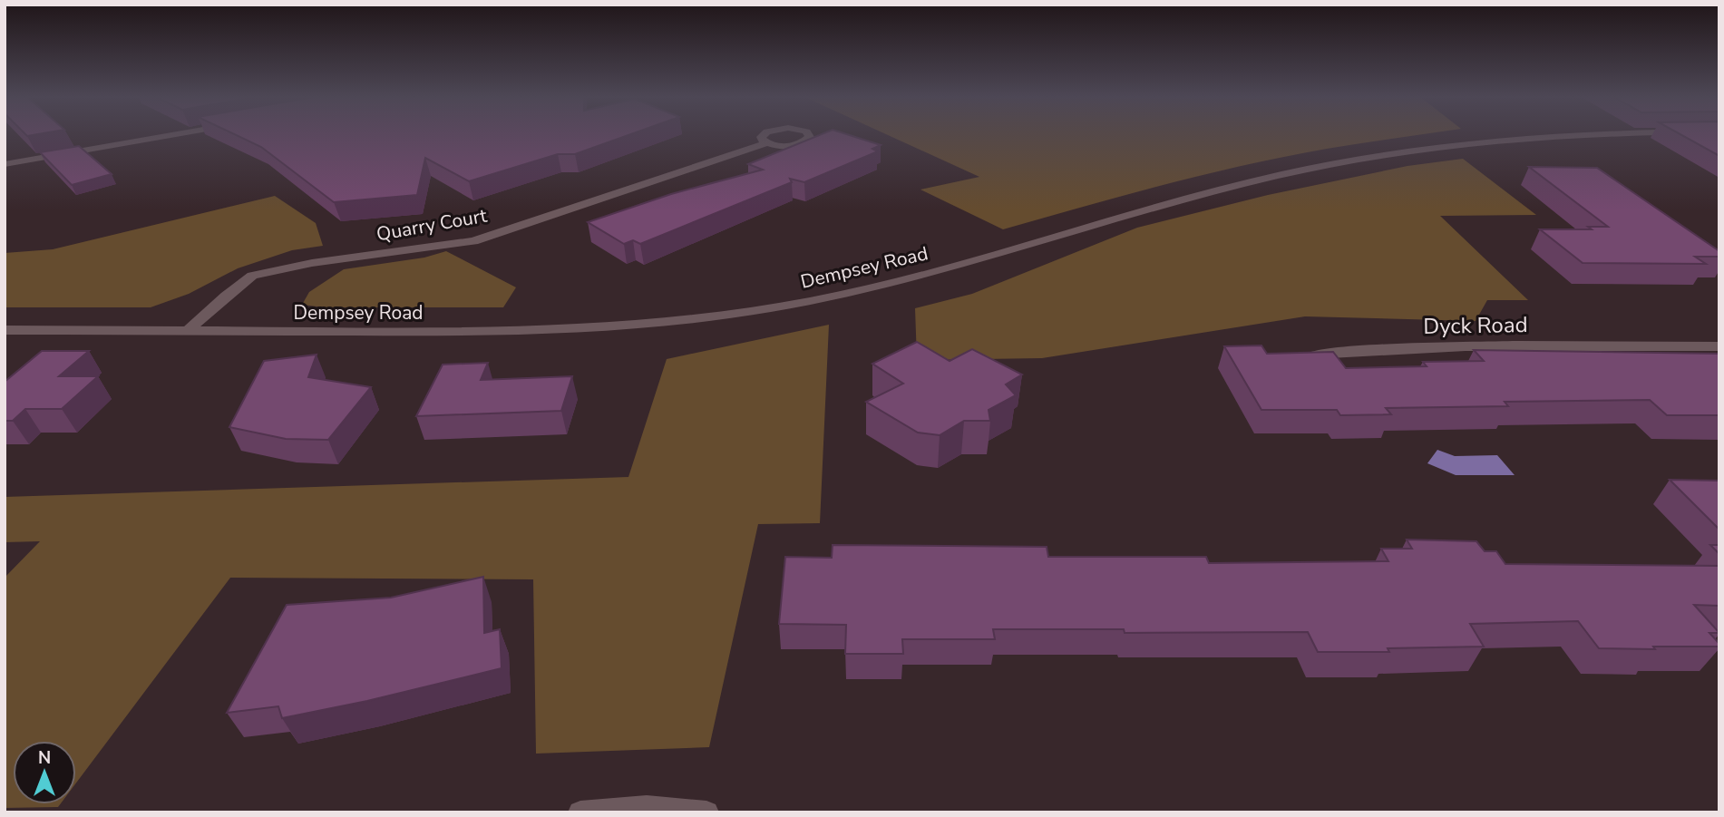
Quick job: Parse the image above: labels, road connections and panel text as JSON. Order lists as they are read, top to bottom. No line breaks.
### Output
{"streets":{"street":["Quarry Court","Dempsey Road","Dyck Road"]},"crossings":[["Quarry Court","Dempsey Road"]],"north":"top"}
